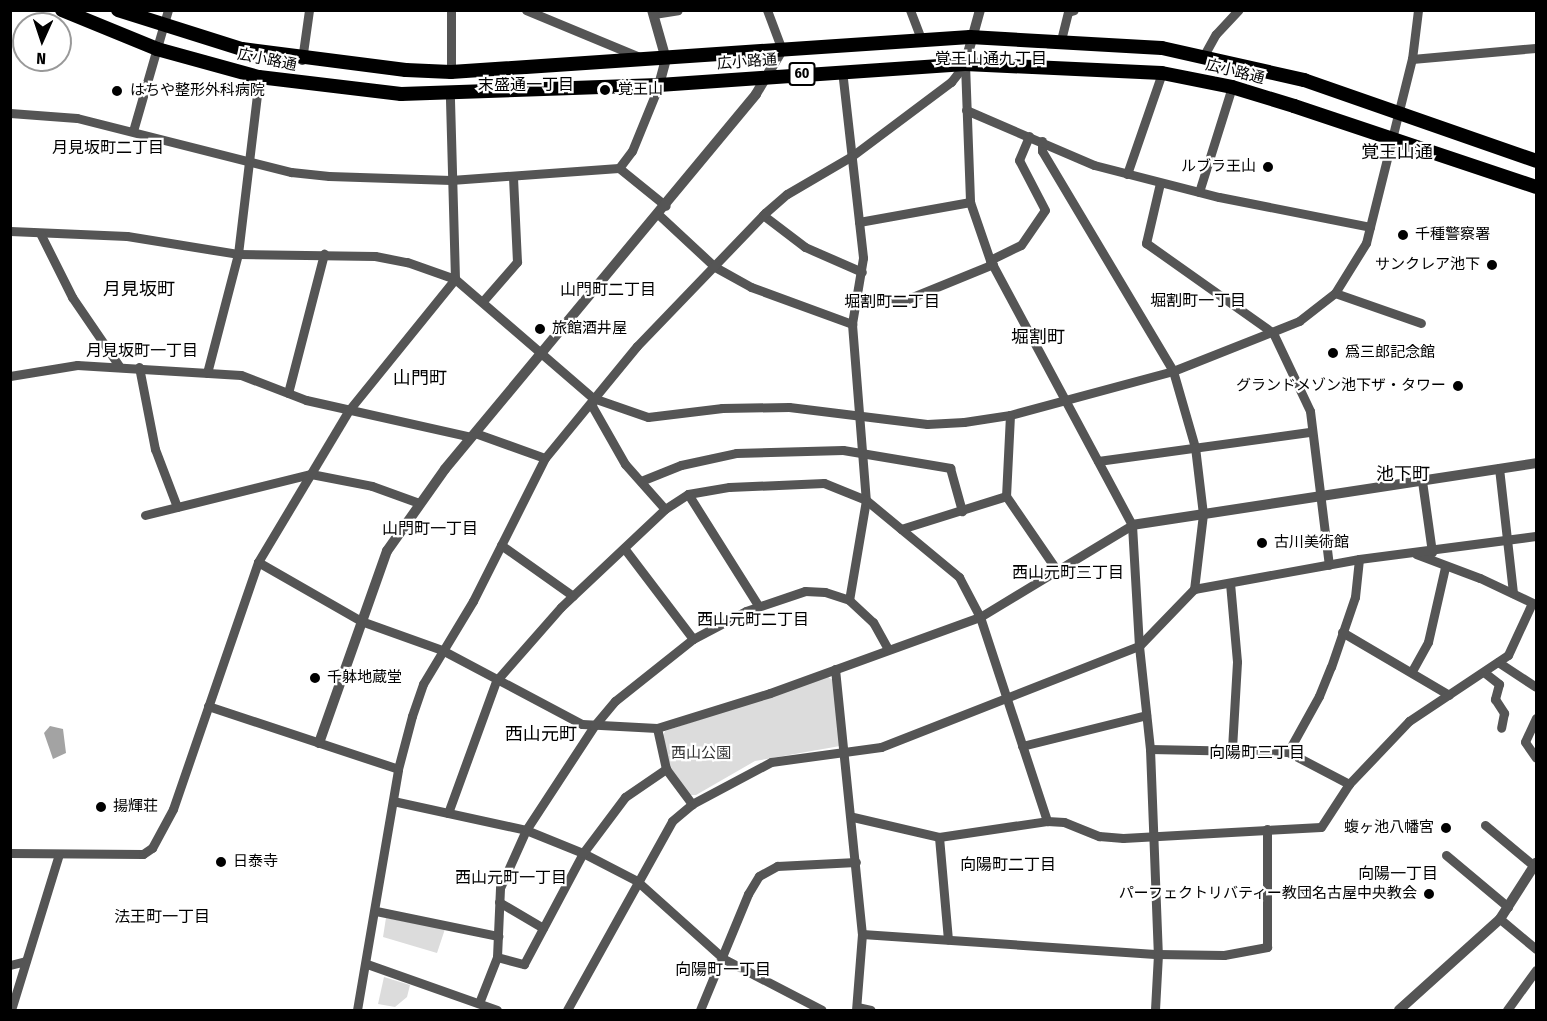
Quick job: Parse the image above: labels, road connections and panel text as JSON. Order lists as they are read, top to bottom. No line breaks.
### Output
{"streets":{"main road":["広小路通","60"]},"districts":["覚王山通九丁目","末盛通一丁目","月見坂町二丁目","覚王山通","月見坂町","山門町二丁目","堀割町一丁目","堀割町二丁目","堀割町","月見坂町一丁目","山門町","池下町","山門町一丁目","西山元町三丁目","西山元町二丁目","西山元町","向陽町三丁目","向陽町二丁目","向陽一丁目","西山元町一丁目","法王町一丁目","向陽町一丁目"],"parks":["西山公園"],"places":["覚王山","はちや整形外科病院","ルブラ王山","千種警察署","サンクレア池下","旅館酒井屋","爲三郎記念館","グランドメゾン池下ザ・タワー","古川美術館","千躰地蔵堂","揚輝荘","蝮ヶ池八幡宮","日泰寺","パーフェクトリバティー教団名古屋中央教会"],"north":"bottom"}
